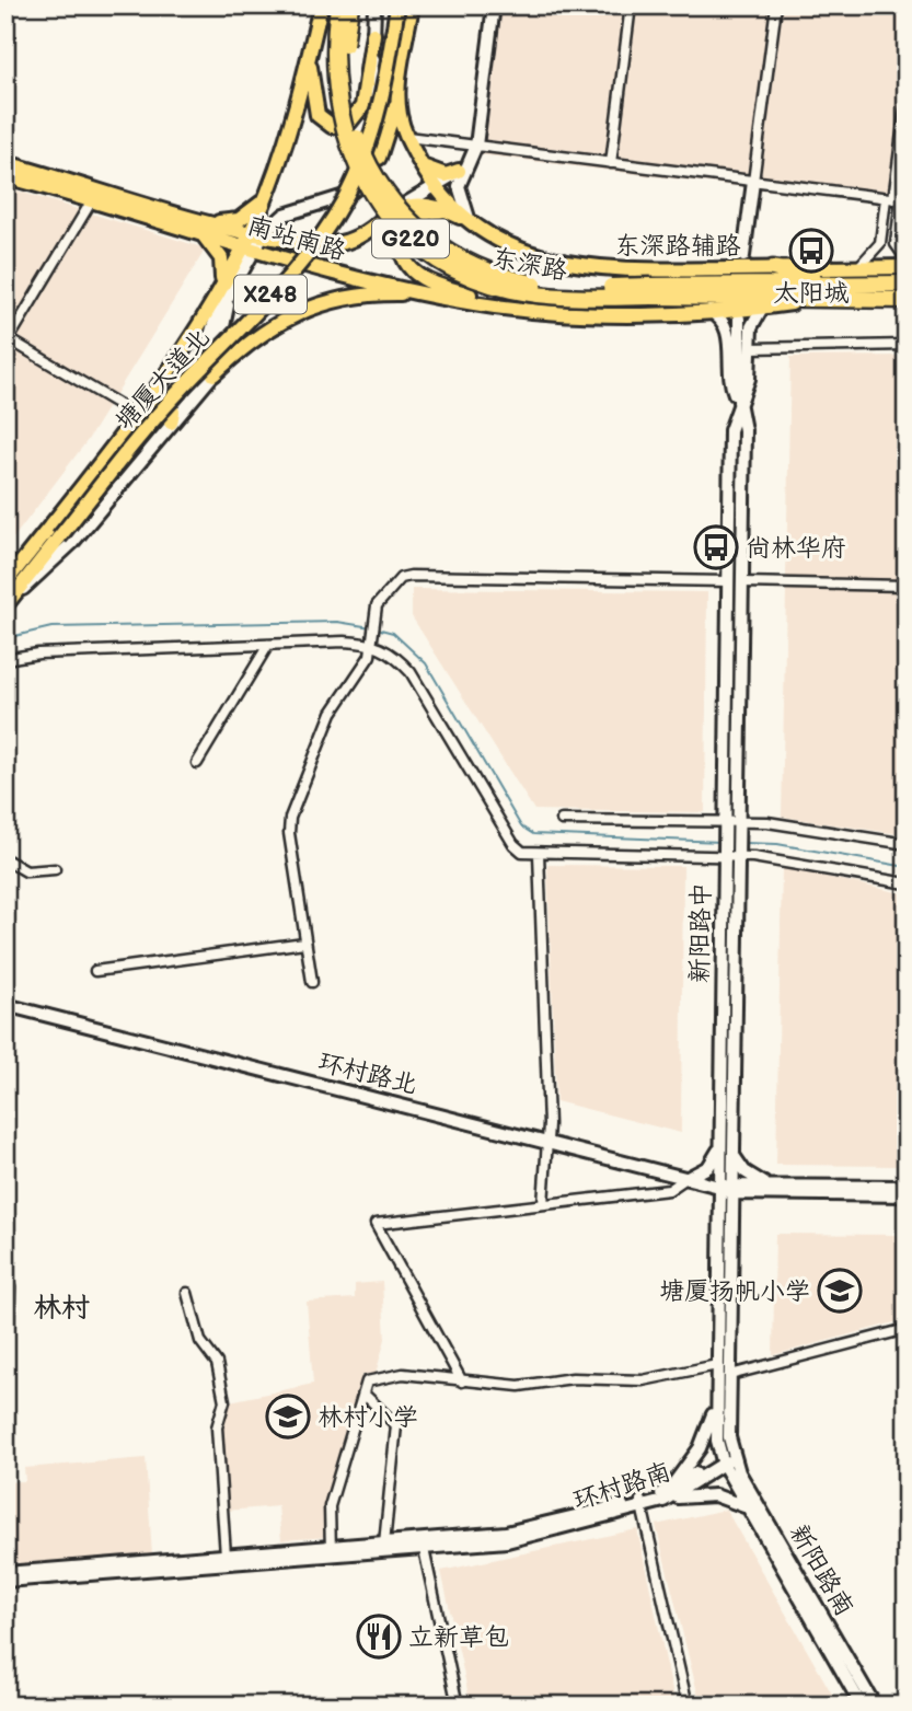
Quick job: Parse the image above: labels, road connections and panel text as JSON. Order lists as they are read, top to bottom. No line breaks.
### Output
{"streets":{"highway":["G220","东深路"],"main road":["南站南路","东深路辅路","X248","塘厦大道北","新阳路中","环村路北","环村路南","新阳路南"]},"crossings":[["南站南路","东深路"],["南站南路","塘厦大道北"],["新阳路中","环村路北"],["新阳路中","环村路南"],["新阳路中","新阳路南"],["环村路南","新阳路南"]],"districts":["林村"],"places":{"bus stop":["太阳城","尚林华府"],"school or university":["塘厦扬帆小学","林村小学"],"restaurant":["立新草包"]}}
